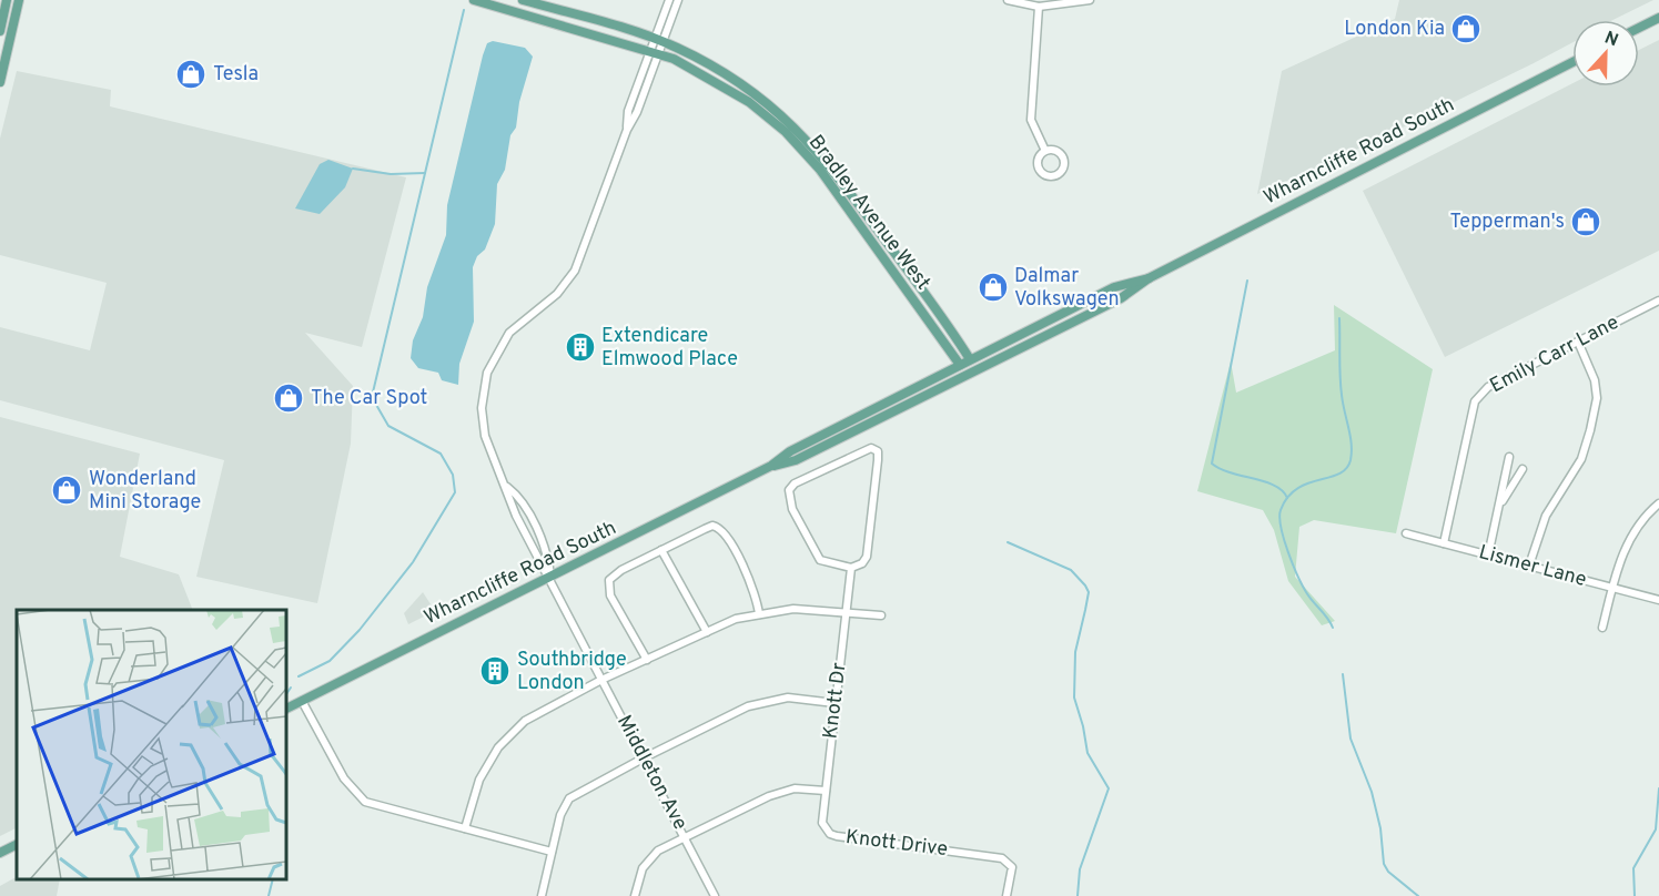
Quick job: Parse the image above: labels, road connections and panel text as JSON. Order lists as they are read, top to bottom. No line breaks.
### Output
{"streets":{"main road":["Wharncliffe Road South","Bradley Avenue West"],"street":["Emily Carr Lane","Lismer Lane","Knott Dr","Middleton Ave","Knott Drive"]},"crossings":[["Wharncliffe Road South","Bradley Avenue West"],["Wharncliffe Road South","Middleton Ave"],["Emily Carr Lane","Lismer Lane"],["Knott Dr","Knott Drive"]],"places":{"shop":["London Kia","Tesla","Tepperman's","Dalmar Volkswagen","The Car Spot","Wonderland Mini Storage"],"building":["Extendicare Elmwood Place","Southbridge London"]},"north":"top"}
